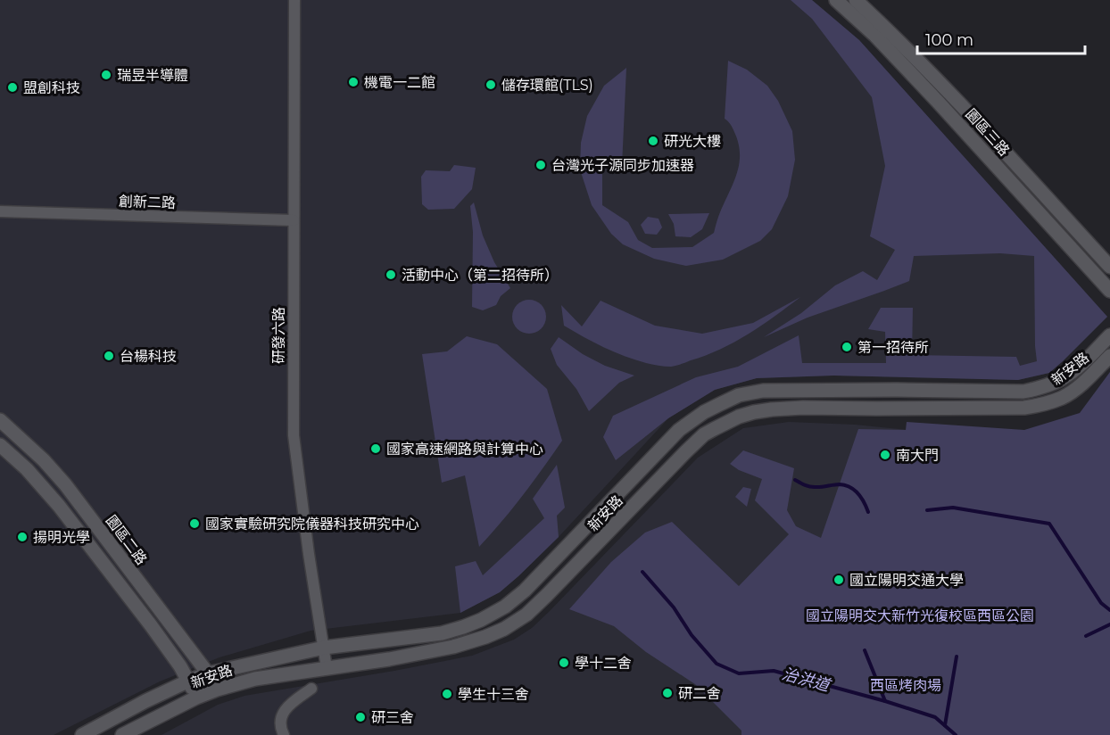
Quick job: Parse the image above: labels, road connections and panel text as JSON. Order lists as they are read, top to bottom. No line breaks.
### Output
{"streets":{"street":["園區三路","創新二路","研發六路","新安路","園區二路"]},"crossings":[["創新二路","研發六路"],["研發六路","新安路"],["新安路","園區二路"]],"water":["治洪道"],"parks":["國立陽明交大新竹光復校區西區公園","西區烤肉場"],"places":["瑞昱半導體","機電一二館","儲存環館(TLS)","盟創科技","研光大樓","台灣光子源同步加速器","活動中心（第二招待所）","第一招待所","台楊科技","國家高速網路與計算中心","南大門","國家實驗研究院儀器科技研究中心","揚明光學","國立陽明交通大學","學十二舍","研二舍","學生十三舍","研三舍"],"scale_bar":"100 m"}
